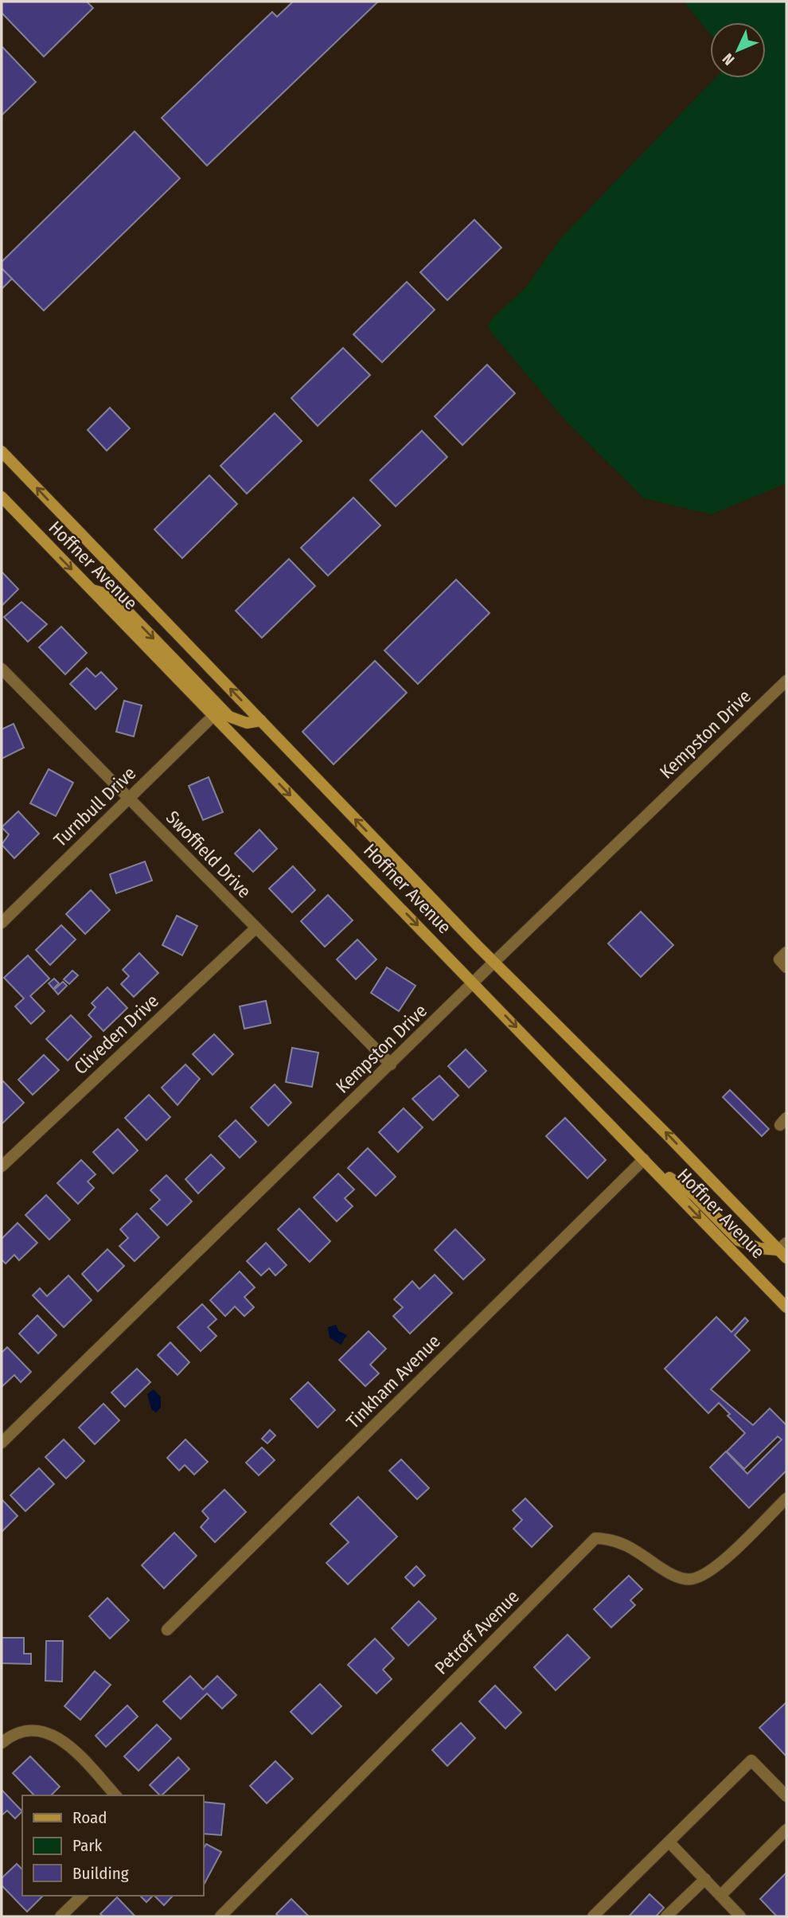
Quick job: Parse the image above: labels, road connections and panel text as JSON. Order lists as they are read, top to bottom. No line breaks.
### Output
{"streets":{"main road":["Hoffner Avenue"],"street":["Kempston Drive","Turnbull Drive","Swoffield Drive","Cliveden Drive","Tinkham Avenue","Petroff Avenue"]},"crossings":[["Hoffner Avenue","Kempston Drive"],["Hoffner Avenue","Turnbull Drive"],["Hoffner Avenue","Tinkham Avenue"],["Kempston Drive","Swoffield Drive"],["Turnbull Drive","Swoffield Drive"],["Swoffield Drive","Cliveden Drive"]],"legend":["Road","Park","Building"],"north":"bottom left"}
